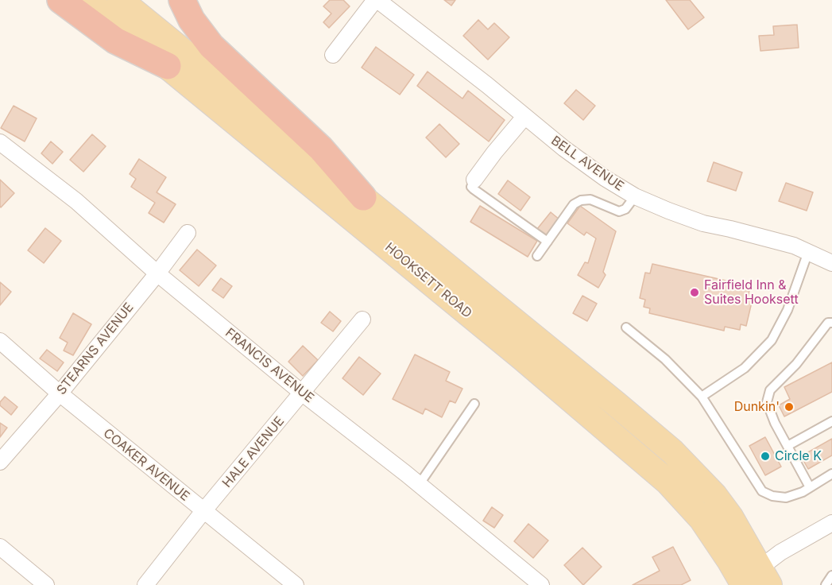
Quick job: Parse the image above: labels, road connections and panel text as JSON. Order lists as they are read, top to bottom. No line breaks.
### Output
{"streets":{"main road":["HOOKSETT ROAD"],"street":["BELL AVENUE","STEARNS AVENUE","FRANCIS AVENUE","HALE AVENUE","COAKER AVENUE"]},"crossings":[["STEARNS AVENUE","FRANCIS AVENUE"],["STEARNS AVENUE","COAKER AVENUE"],["FRANCIS AVENUE","HALE AVENUE"],["HALE AVENUE","COAKER AVENUE"]],"places":["Fairfield Inn & Suites Hooksett","Dunkin'","Circle K"]}
